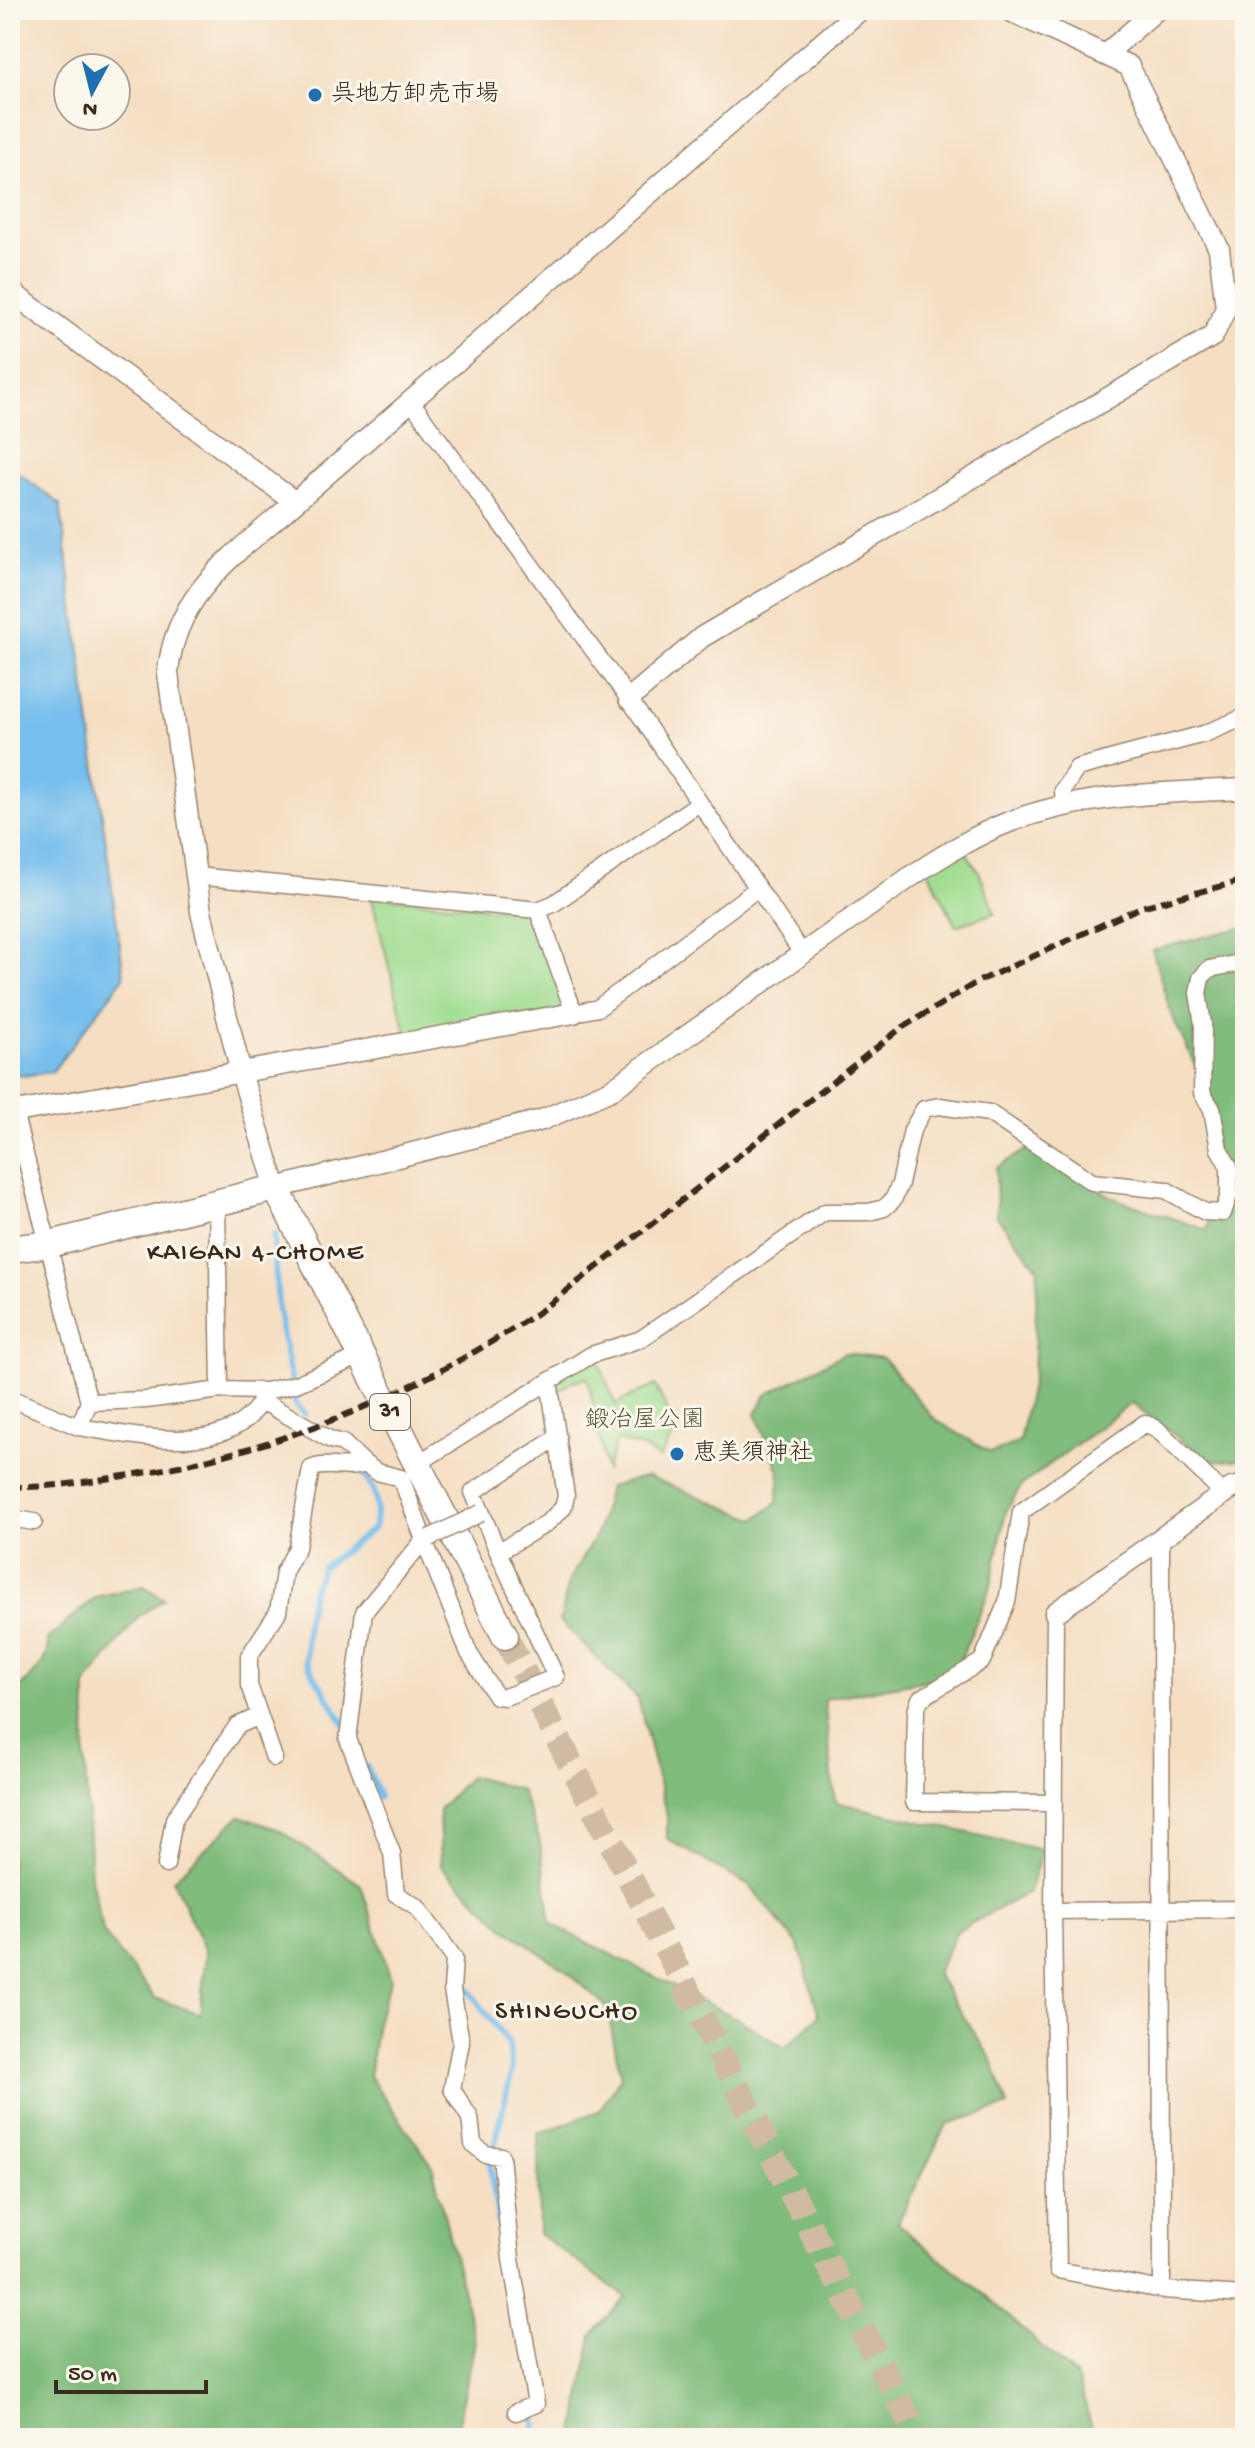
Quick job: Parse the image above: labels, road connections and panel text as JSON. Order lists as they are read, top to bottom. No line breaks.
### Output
{"streets":{"highway":["31"]},"districts":["KAIGAN 4-CHOME","SHINGUCHO"],"parks":["鍛冶屋公園"],"places":["呉地方卸売市場","恵美須神社"],"scale_bar":"50 m","north":"bottom"}
